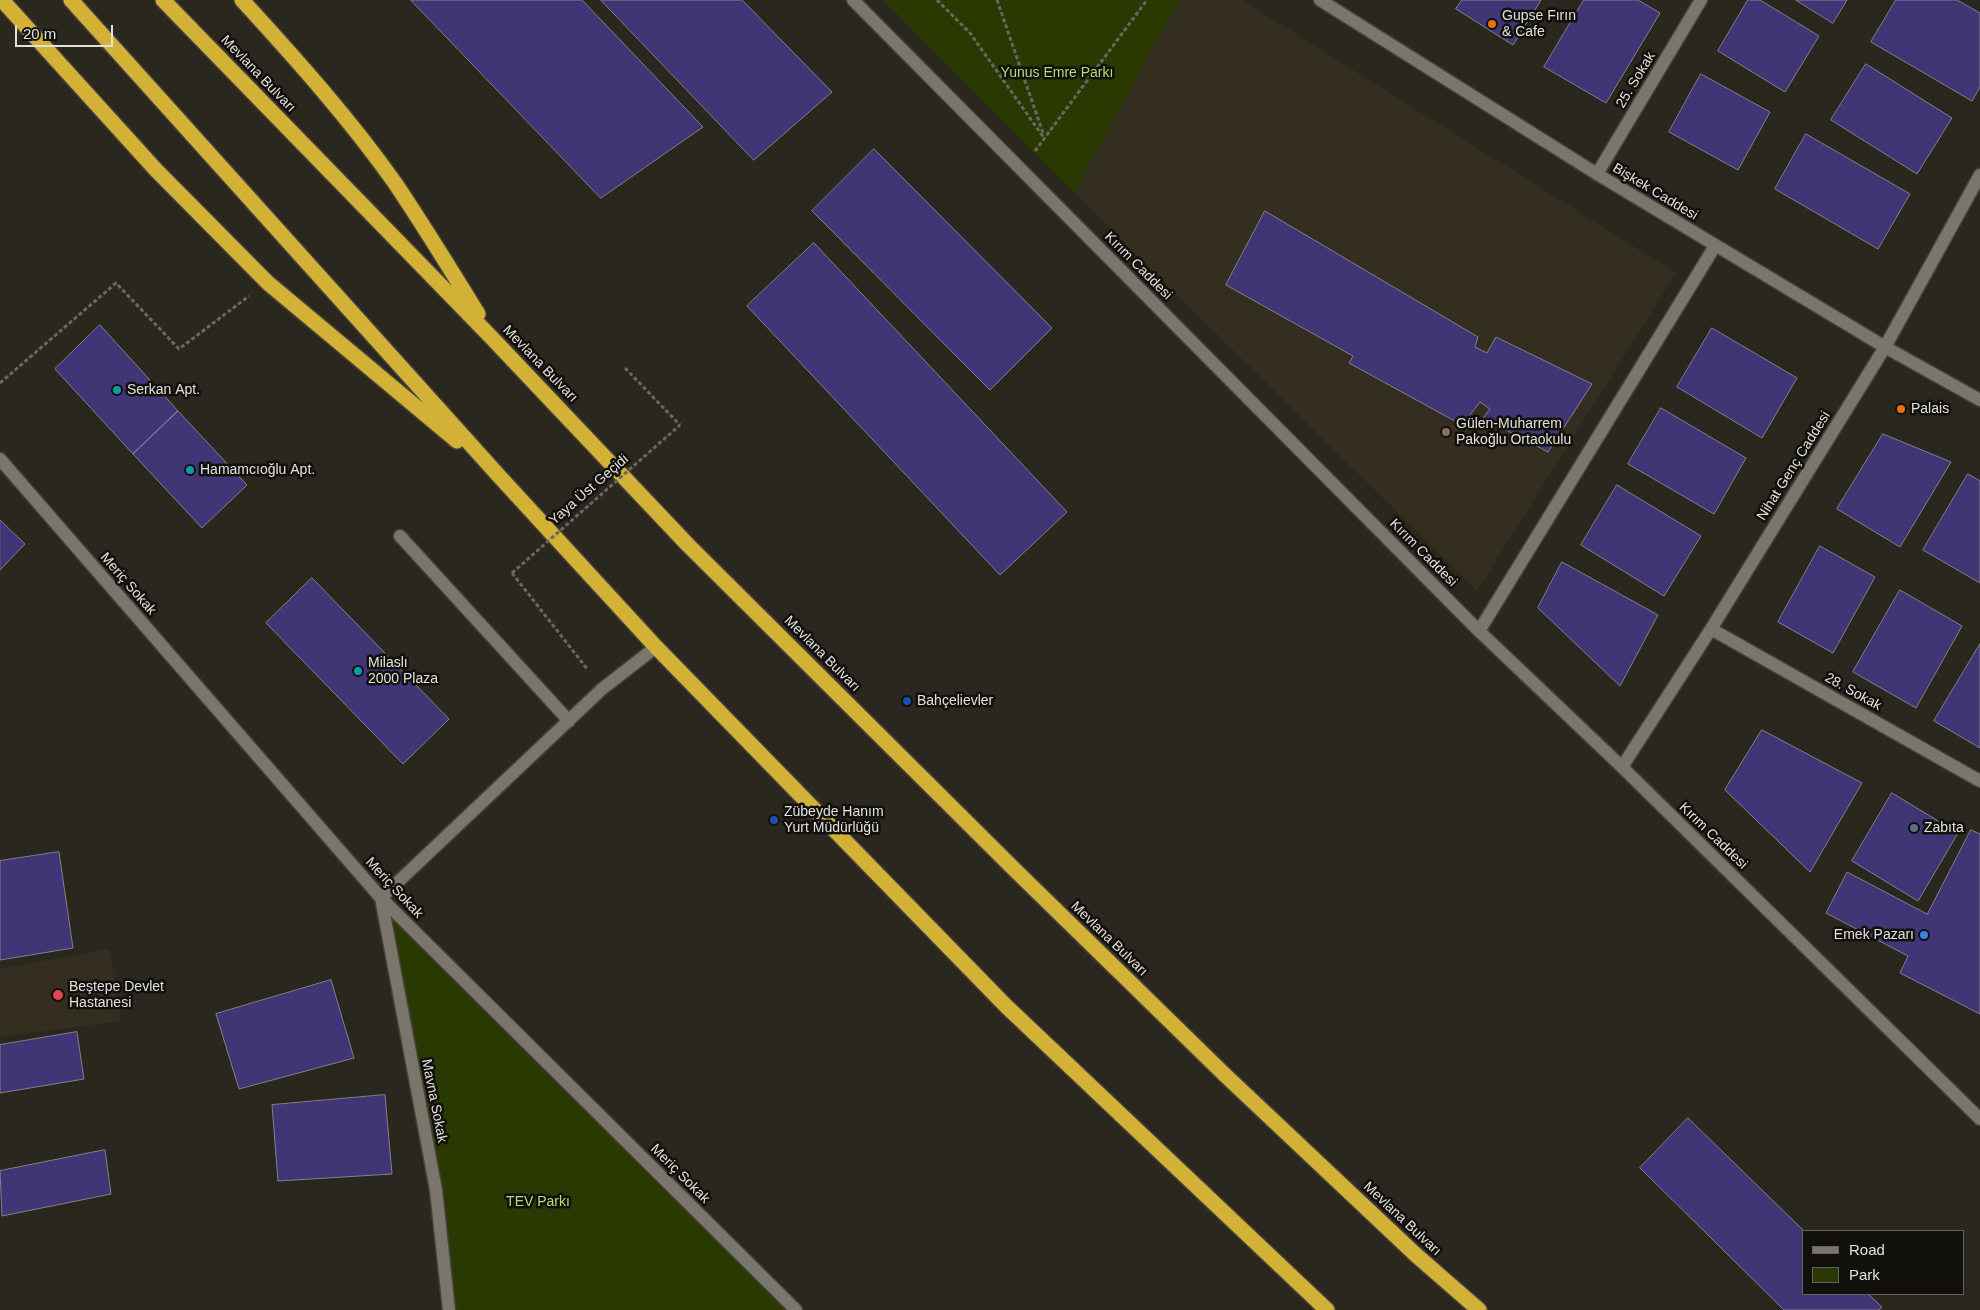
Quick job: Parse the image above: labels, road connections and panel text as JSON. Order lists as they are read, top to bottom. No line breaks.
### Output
{"streets":{"highway":["Mevlana Bulvarı"],"street":["25. Sokak","Bişkek Caddesi","Kırım Caddesi","Nihat Genç Caddesi","Meriç Sokak","28. Sokak","Mavna Sokak"],"path":["Yaya Üst Geçidi"]},"crossings":[["25. Sokak","Bişkek Caddesi"],["Bişkek Caddesi","Nihat Genç Caddesi"],["Kırım Caddesi","Nihat Genç Caddesi"],["Nihat Genç Caddesi","28. Sokak"],["Meriç Sokak","Mavna Sokak"]],"parks":["Yunus Emre Parkı","TEV Parkı"],"places":["Gupse Fırın & Cafe","Serkan Apt.","Palais","Gülen-Muharrem Pakoğlu Ortaokulu","Hamamcıoğlu Apt.","Milaslı 2000 Plaza","Bahçelievler","Zübeyde Hanım Yurt Müdürlüğü","Zabıta","Emek Pazarı","Beştepe Devlet Hastanesi"],"legend":["Road","Park"],"scale_bar":"20 m"}
